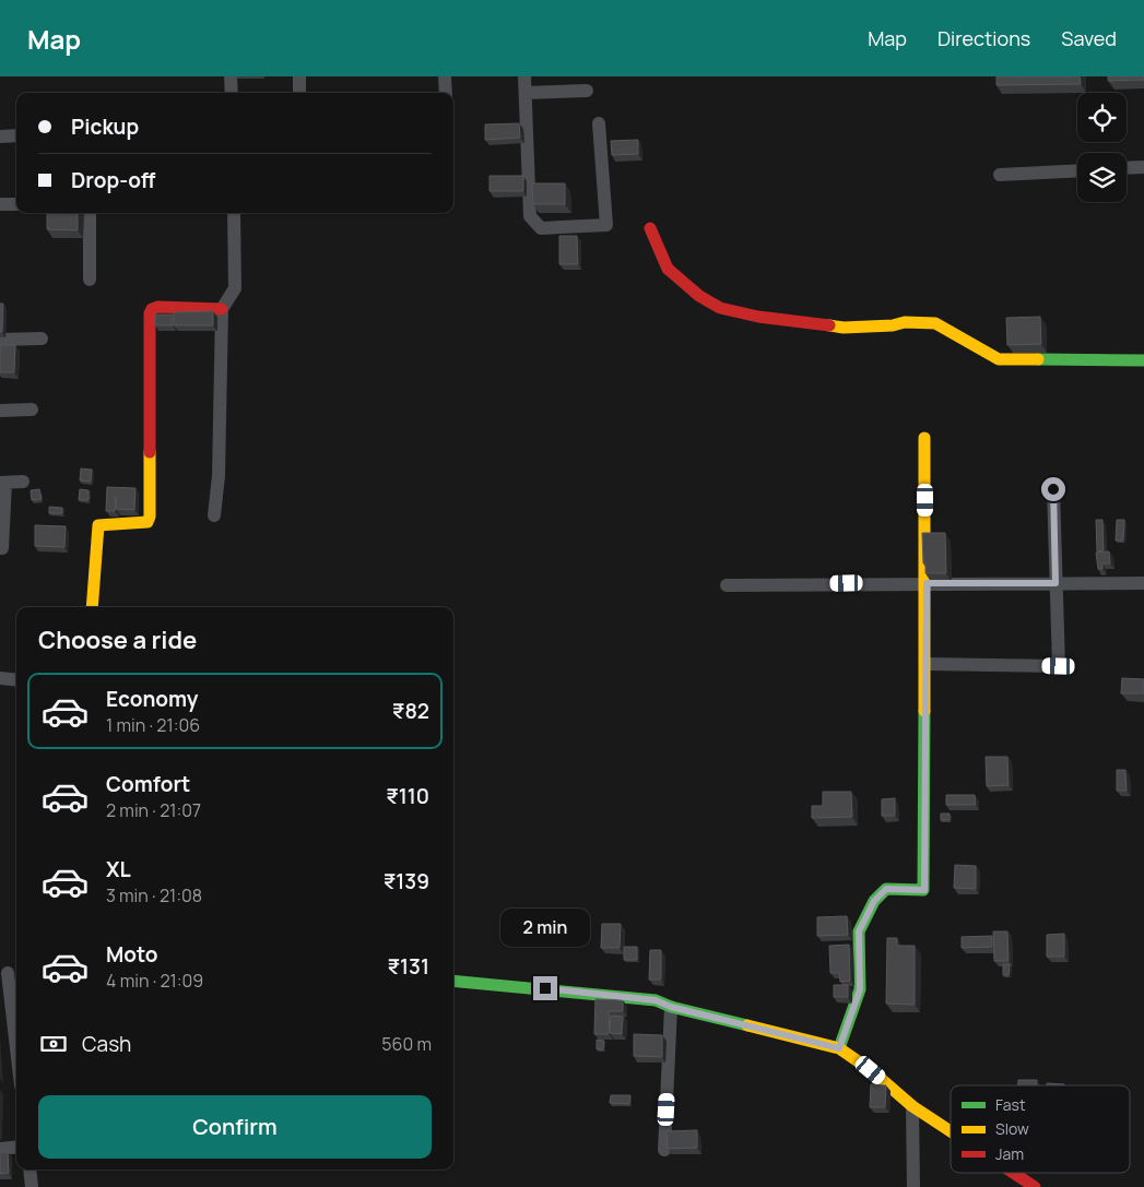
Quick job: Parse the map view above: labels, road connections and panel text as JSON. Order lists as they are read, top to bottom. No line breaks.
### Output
{"legend":["Fast","Slow","Jam"],"page":{"header":"Map","nav":["Map","Directions","Saved"],"banner":["Pickup","Drop-off"],"heading":"Choose a ride","list":[{"name":"Economy","note":"1 min · 21:06","value":"₹82"},{"name":"Comfort","note":"2 min · 21:07","value":"₹110"},{"name":"XL","note":"3 min · 21:08","value":"₹139"},{"name":"Moto","note":"4 min · 21:09","value":"₹131"}],"bubble":"2 min","pay":["Cash","560 m"],"buttons":"Confirm"}}
